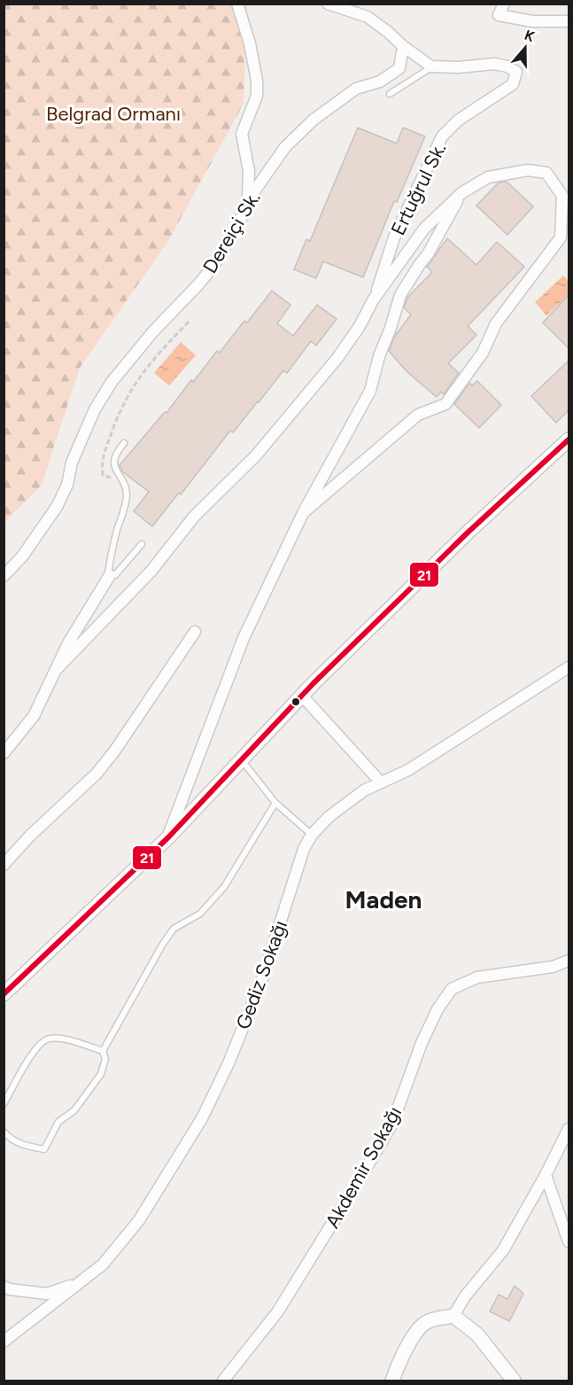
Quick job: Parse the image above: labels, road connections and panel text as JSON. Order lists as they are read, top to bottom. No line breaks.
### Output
{"streets":{"street":["Ertuğrul Sk.","Dereiçi Sk.","Gediz Sokağı","Akdemir Sokağı"]},"districts":["Maden"],"parks":["Belgrad Ormanı"],"lines":["transit line 21"],"north":"top"}
